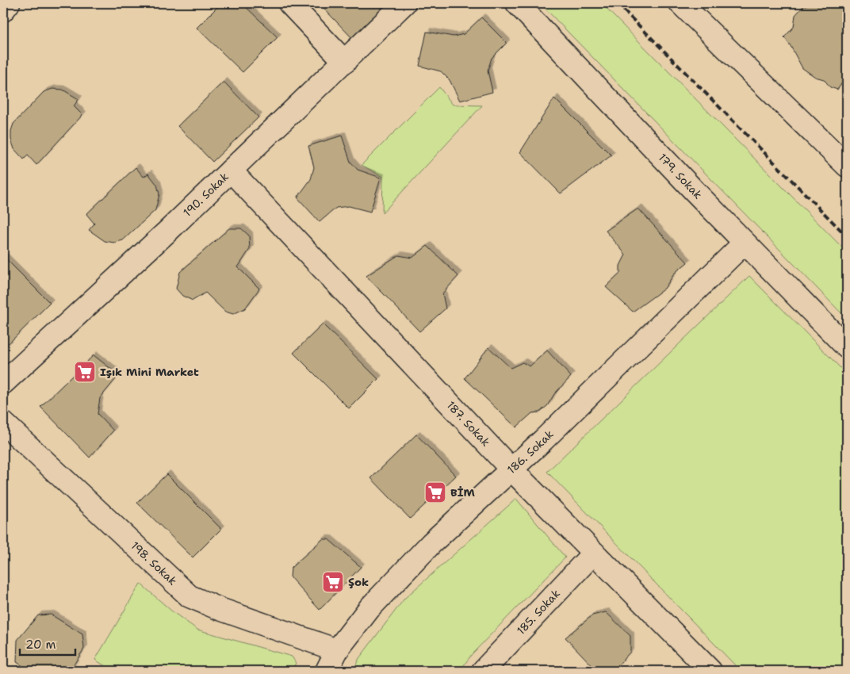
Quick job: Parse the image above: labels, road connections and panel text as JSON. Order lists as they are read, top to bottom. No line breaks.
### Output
{"streets":{"street":["179. Sokak","190. Sokak","187. Sokak","186. Sokak","198. Sokak","185. Sokak"]},"crossings":[["179. Sokak","186. Sokak"],["190. Sokak","187. Sokak"],["187. Sokak","186. Sokak"],["187. Sokak","185. Sokak"],["186. Sokak","198. Sokak"]],"places":{"supermarket":["Işık Mini Market","BİM","Şok"]},"scale_bar":"20 m"}
